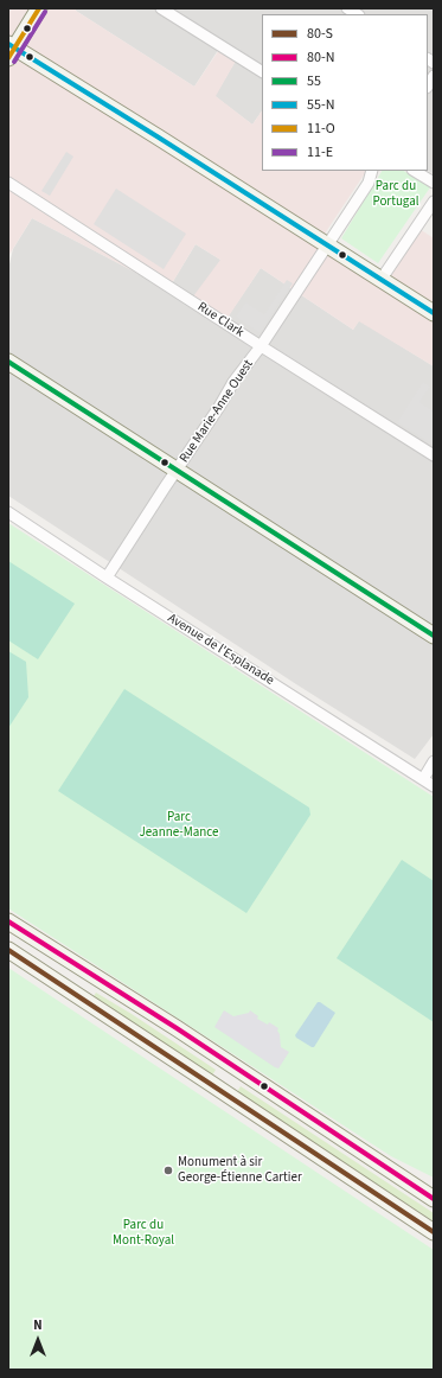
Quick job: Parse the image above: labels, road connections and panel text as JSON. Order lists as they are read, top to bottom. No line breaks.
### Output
{"streets":{"street":["Rue Clark","Rue Marie-Anne Ouest","Avenue de l'Esplanade"]},"crossings":[["Rue Clark","Rue Marie-Anne Ouest"],["Rue Marie-Anne Ouest","Avenue de l'Esplanade"]],"parks":["Parc du Portugal","Parc Jeanne-Mance","Parc du Mont-Royal"],"places":["Monument à sir George-Étienne Cartier"],"lines":["transit line 11-O","transit line 11-E","transit line 55-N","transit line 55","transit line 80-N","transit line 80-S"],"legend":["80-S","80-N","55","55-N","11-O","11-E"],"north":"top"}
